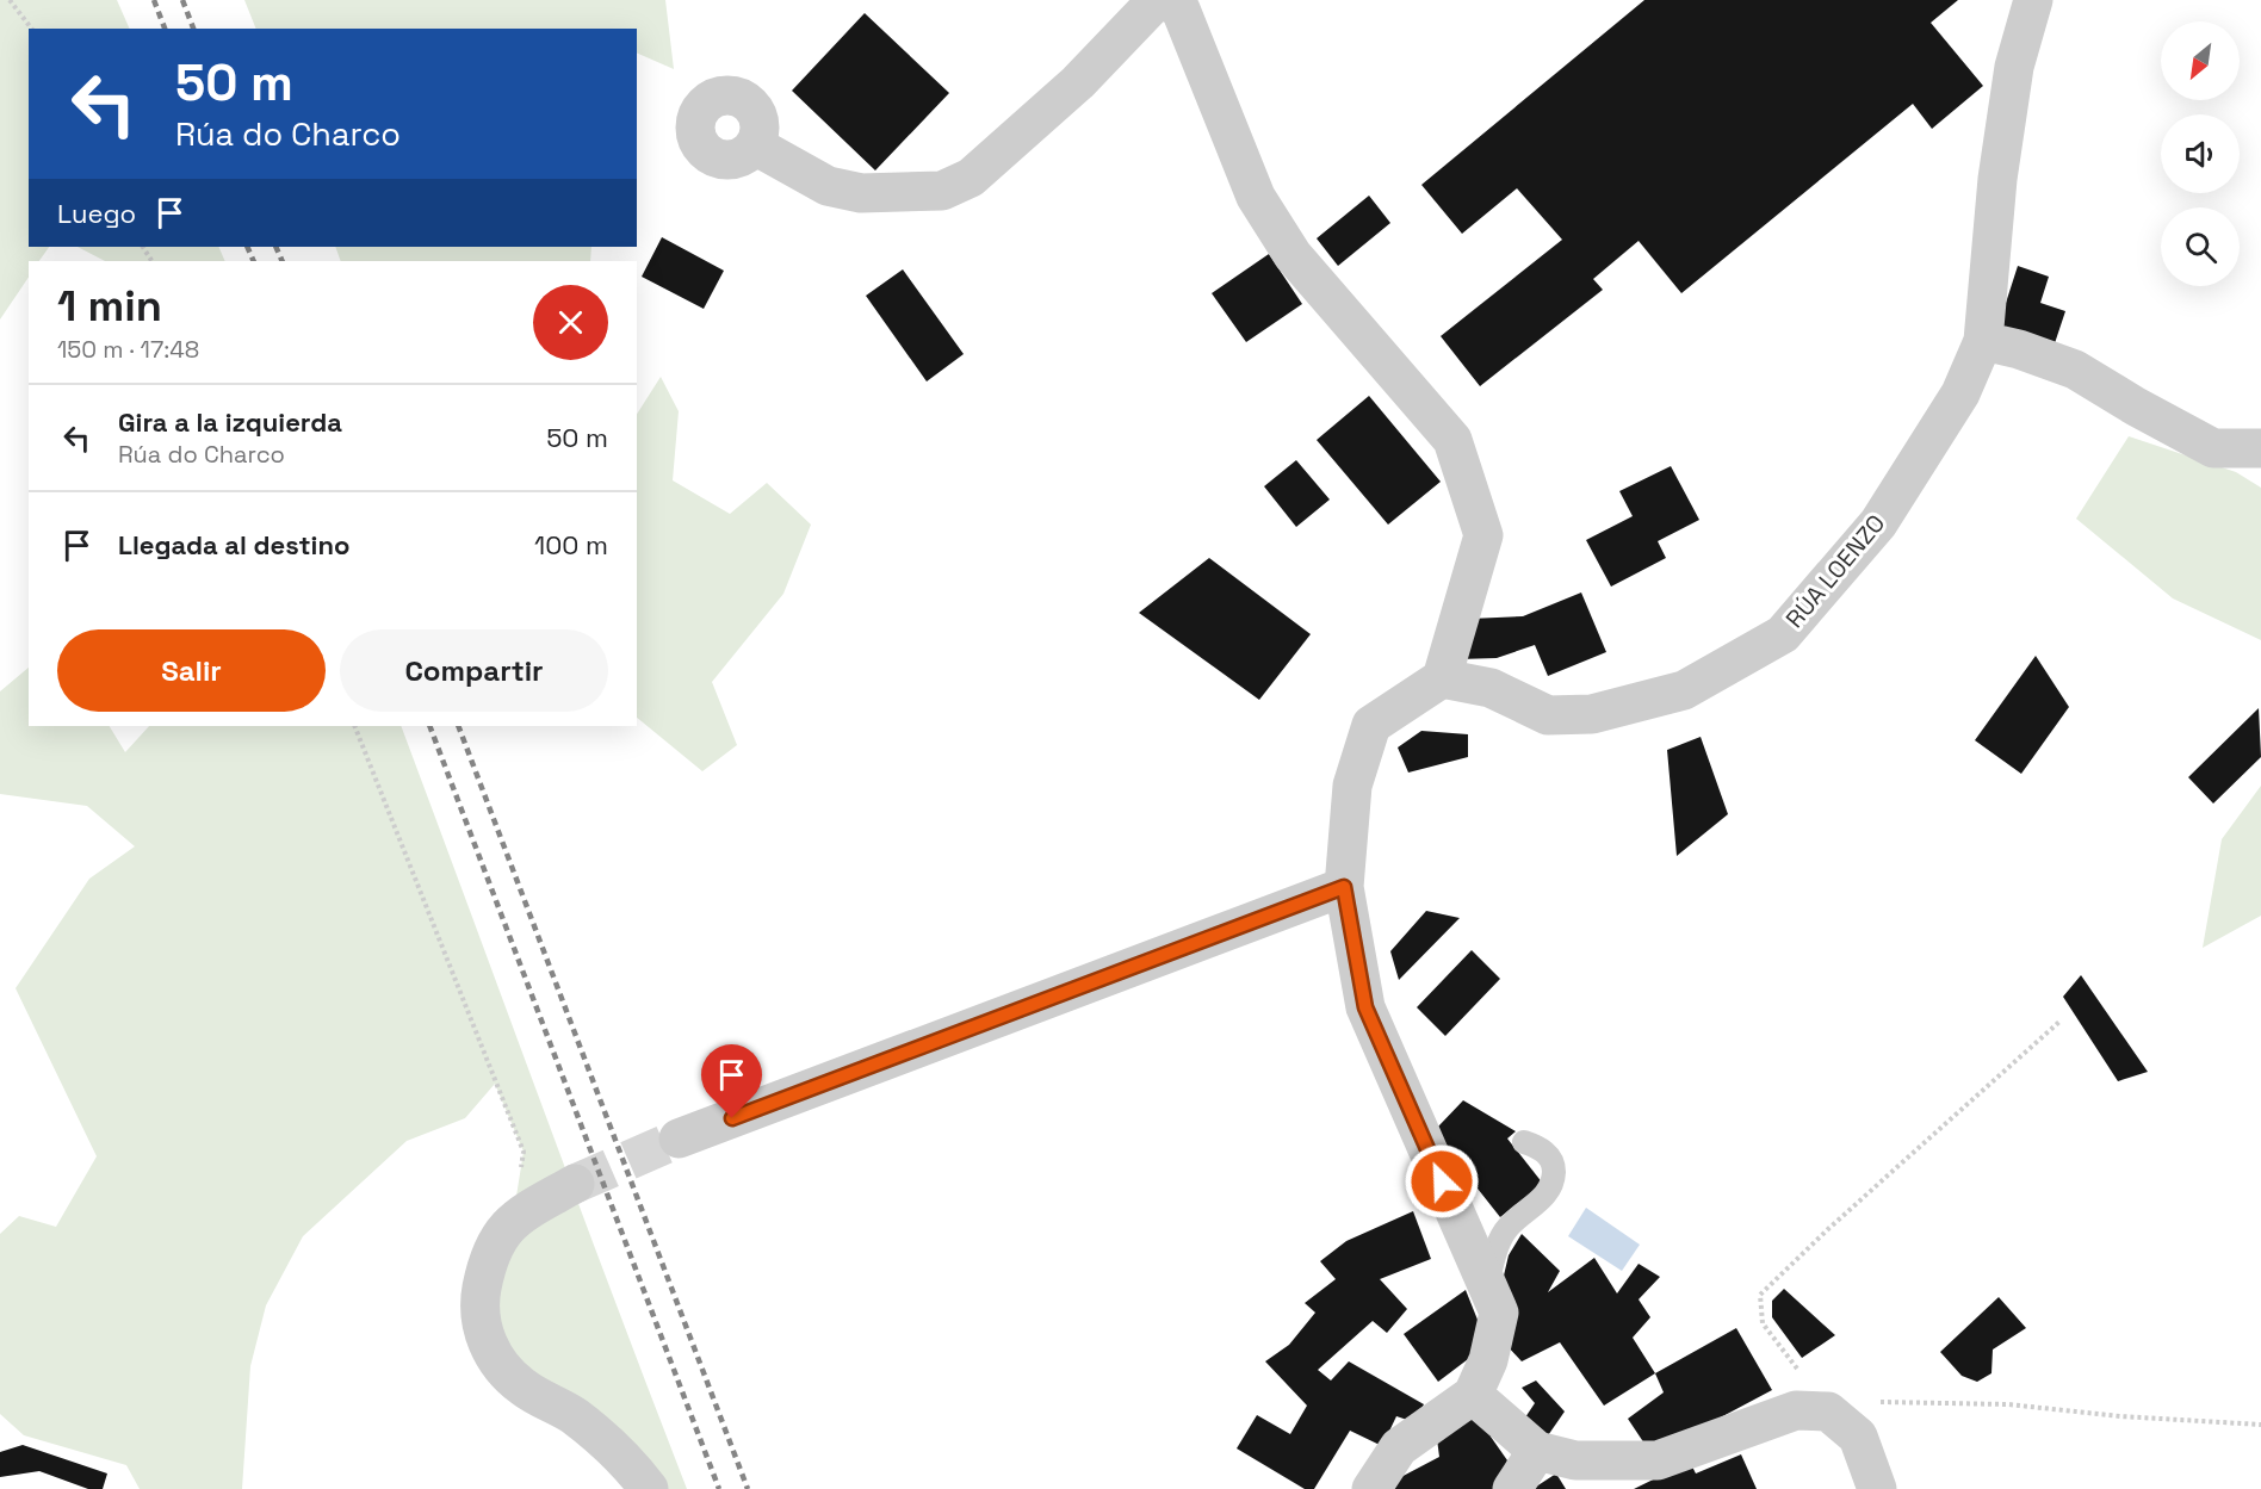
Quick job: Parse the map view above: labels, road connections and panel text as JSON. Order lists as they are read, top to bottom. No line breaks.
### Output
{"streets":{"street":["RÚA LOENZO"]},"north":"bottom left","page":{"turn":["50 m","Rúa do Charco"],"then":"Luego","heading":["1 min","150 m · 17:48"],"list":[{"name":"Gira a la izquierda","note":"Rúa do Charco","value":"50 m"},{"name":"Llegada al destino","value":"100 m"}],"buttons":["Salir","Compartir"]}}
